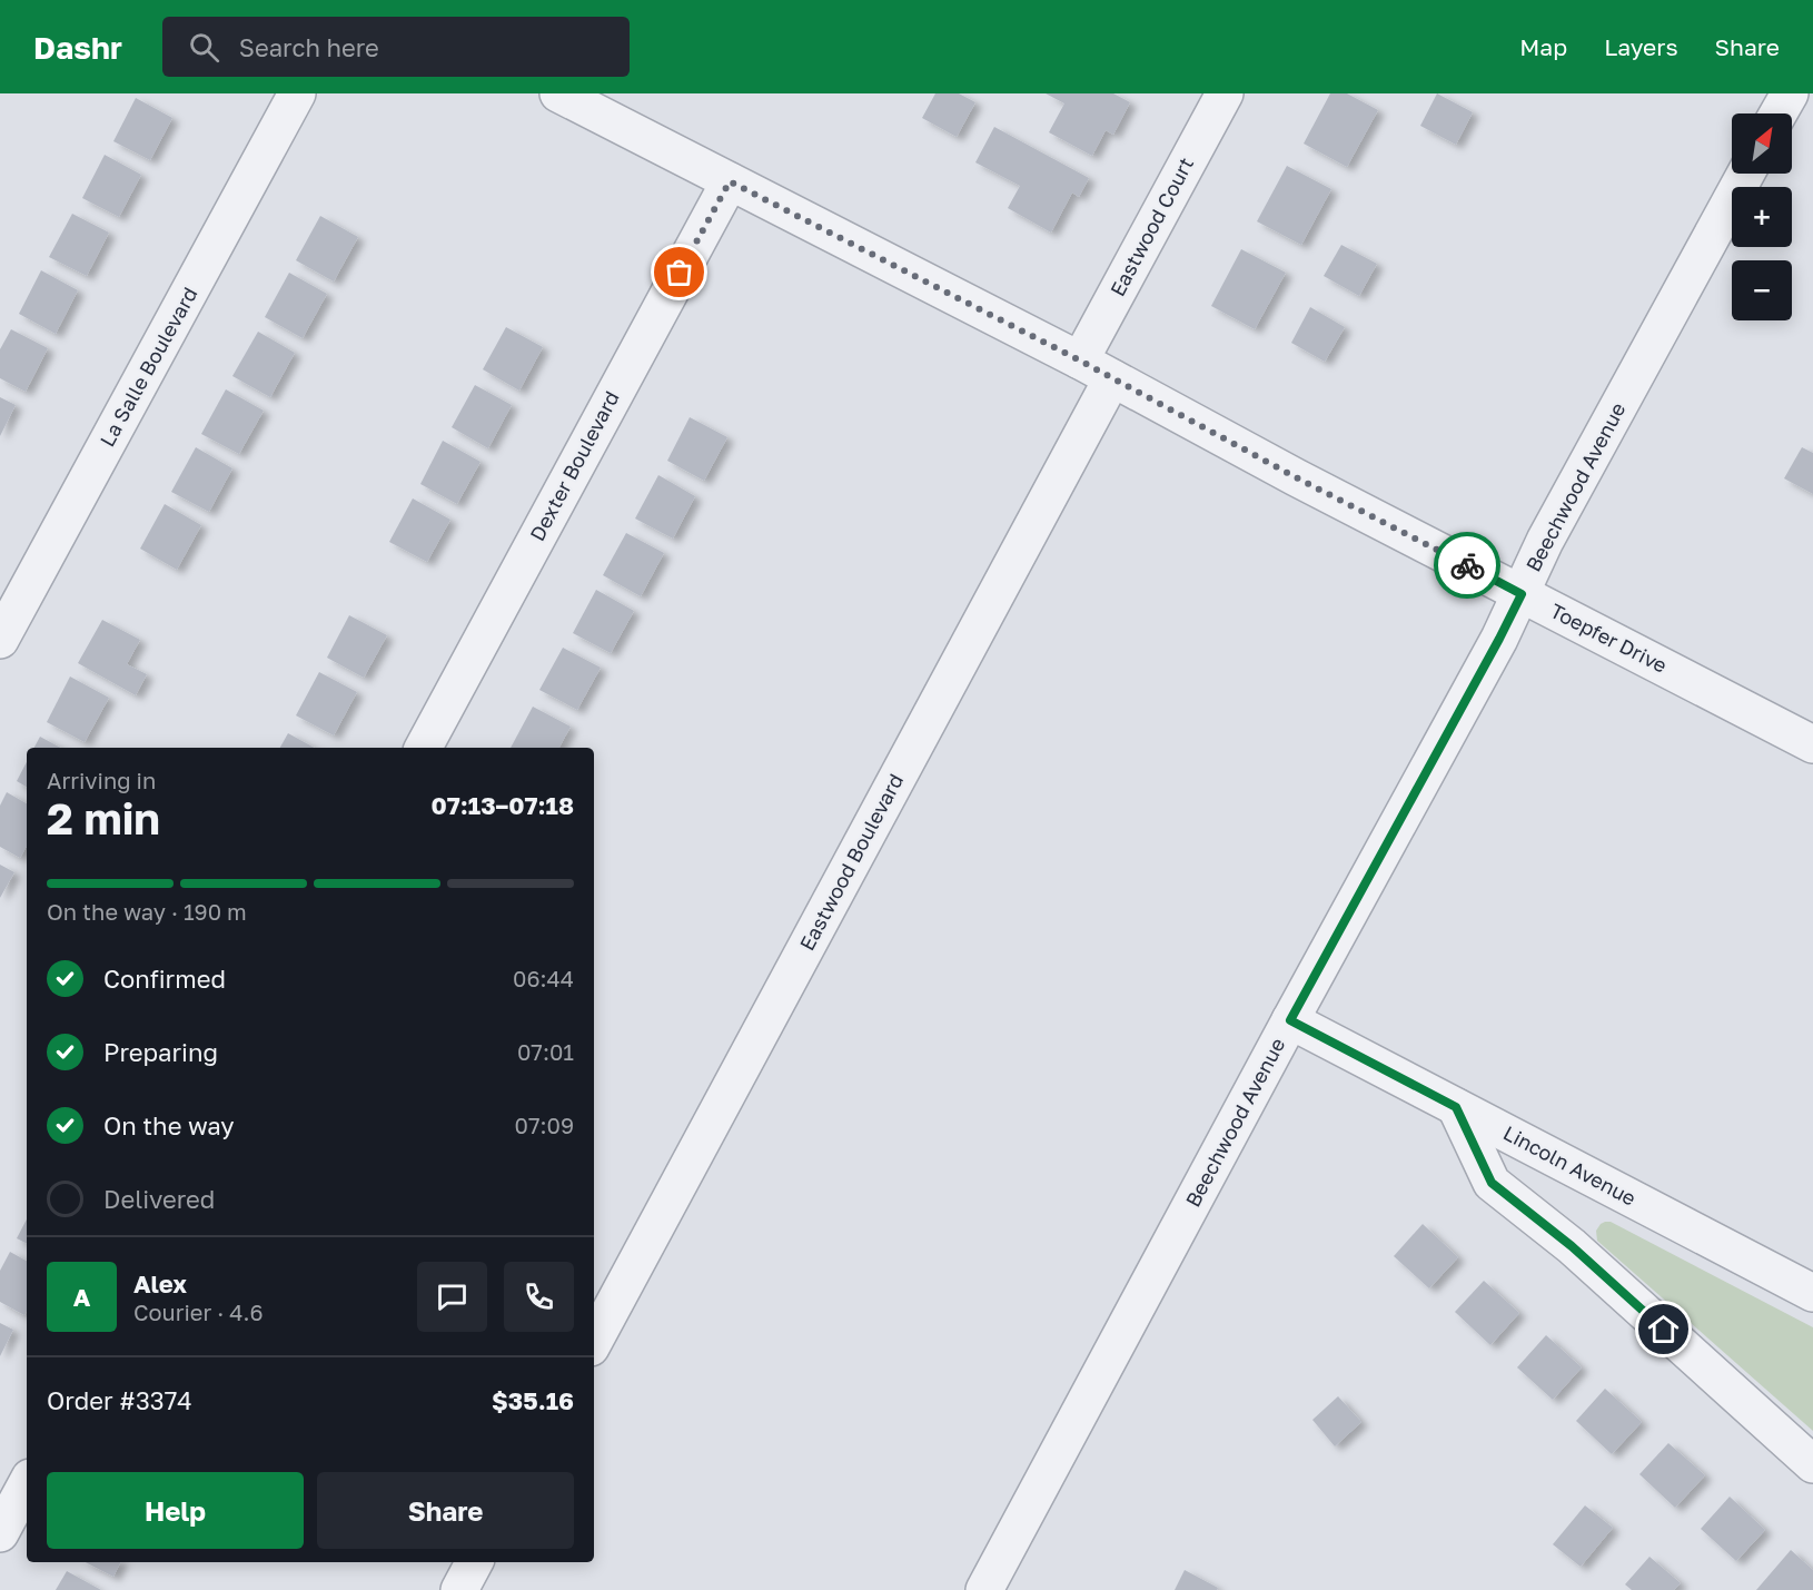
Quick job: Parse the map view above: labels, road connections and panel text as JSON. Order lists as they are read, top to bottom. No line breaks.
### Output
{"streets":{"street":["Eastwood Court","La Salle Boulevard","Dexter Boulevard","Beechwood Avenue","Toepfer Drive","Eastwood Boulevard","Lincoln Avenue"]},"crossings":[["Eastwood Court","Toepfer Drive"],["Dexter Boulevard","Toepfer Drive"],["Beechwood Avenue","Toepfer Drive"],["Beechwood Avenue","Lincoln Avenue"],["Toepfer Drive","Eastwood Boulevard"]],"north":"top right","page":{"header":"Dashr","search":"Search here","nav":["Map","Layers","Share"],"map_buttons":["+","−"],"heading":["2 min","Arriving in","07:13–07:18"],"panel":["Alex","Courier · 4.6","Order #3374","$35.16"],"bar":"On the way · 190 m","list":[["Confirmed","06:44"],["Preparing","07:01"],["On the way","07:09"],"Delivered"],"round":"A","buttons":["Help","Share"]}}
